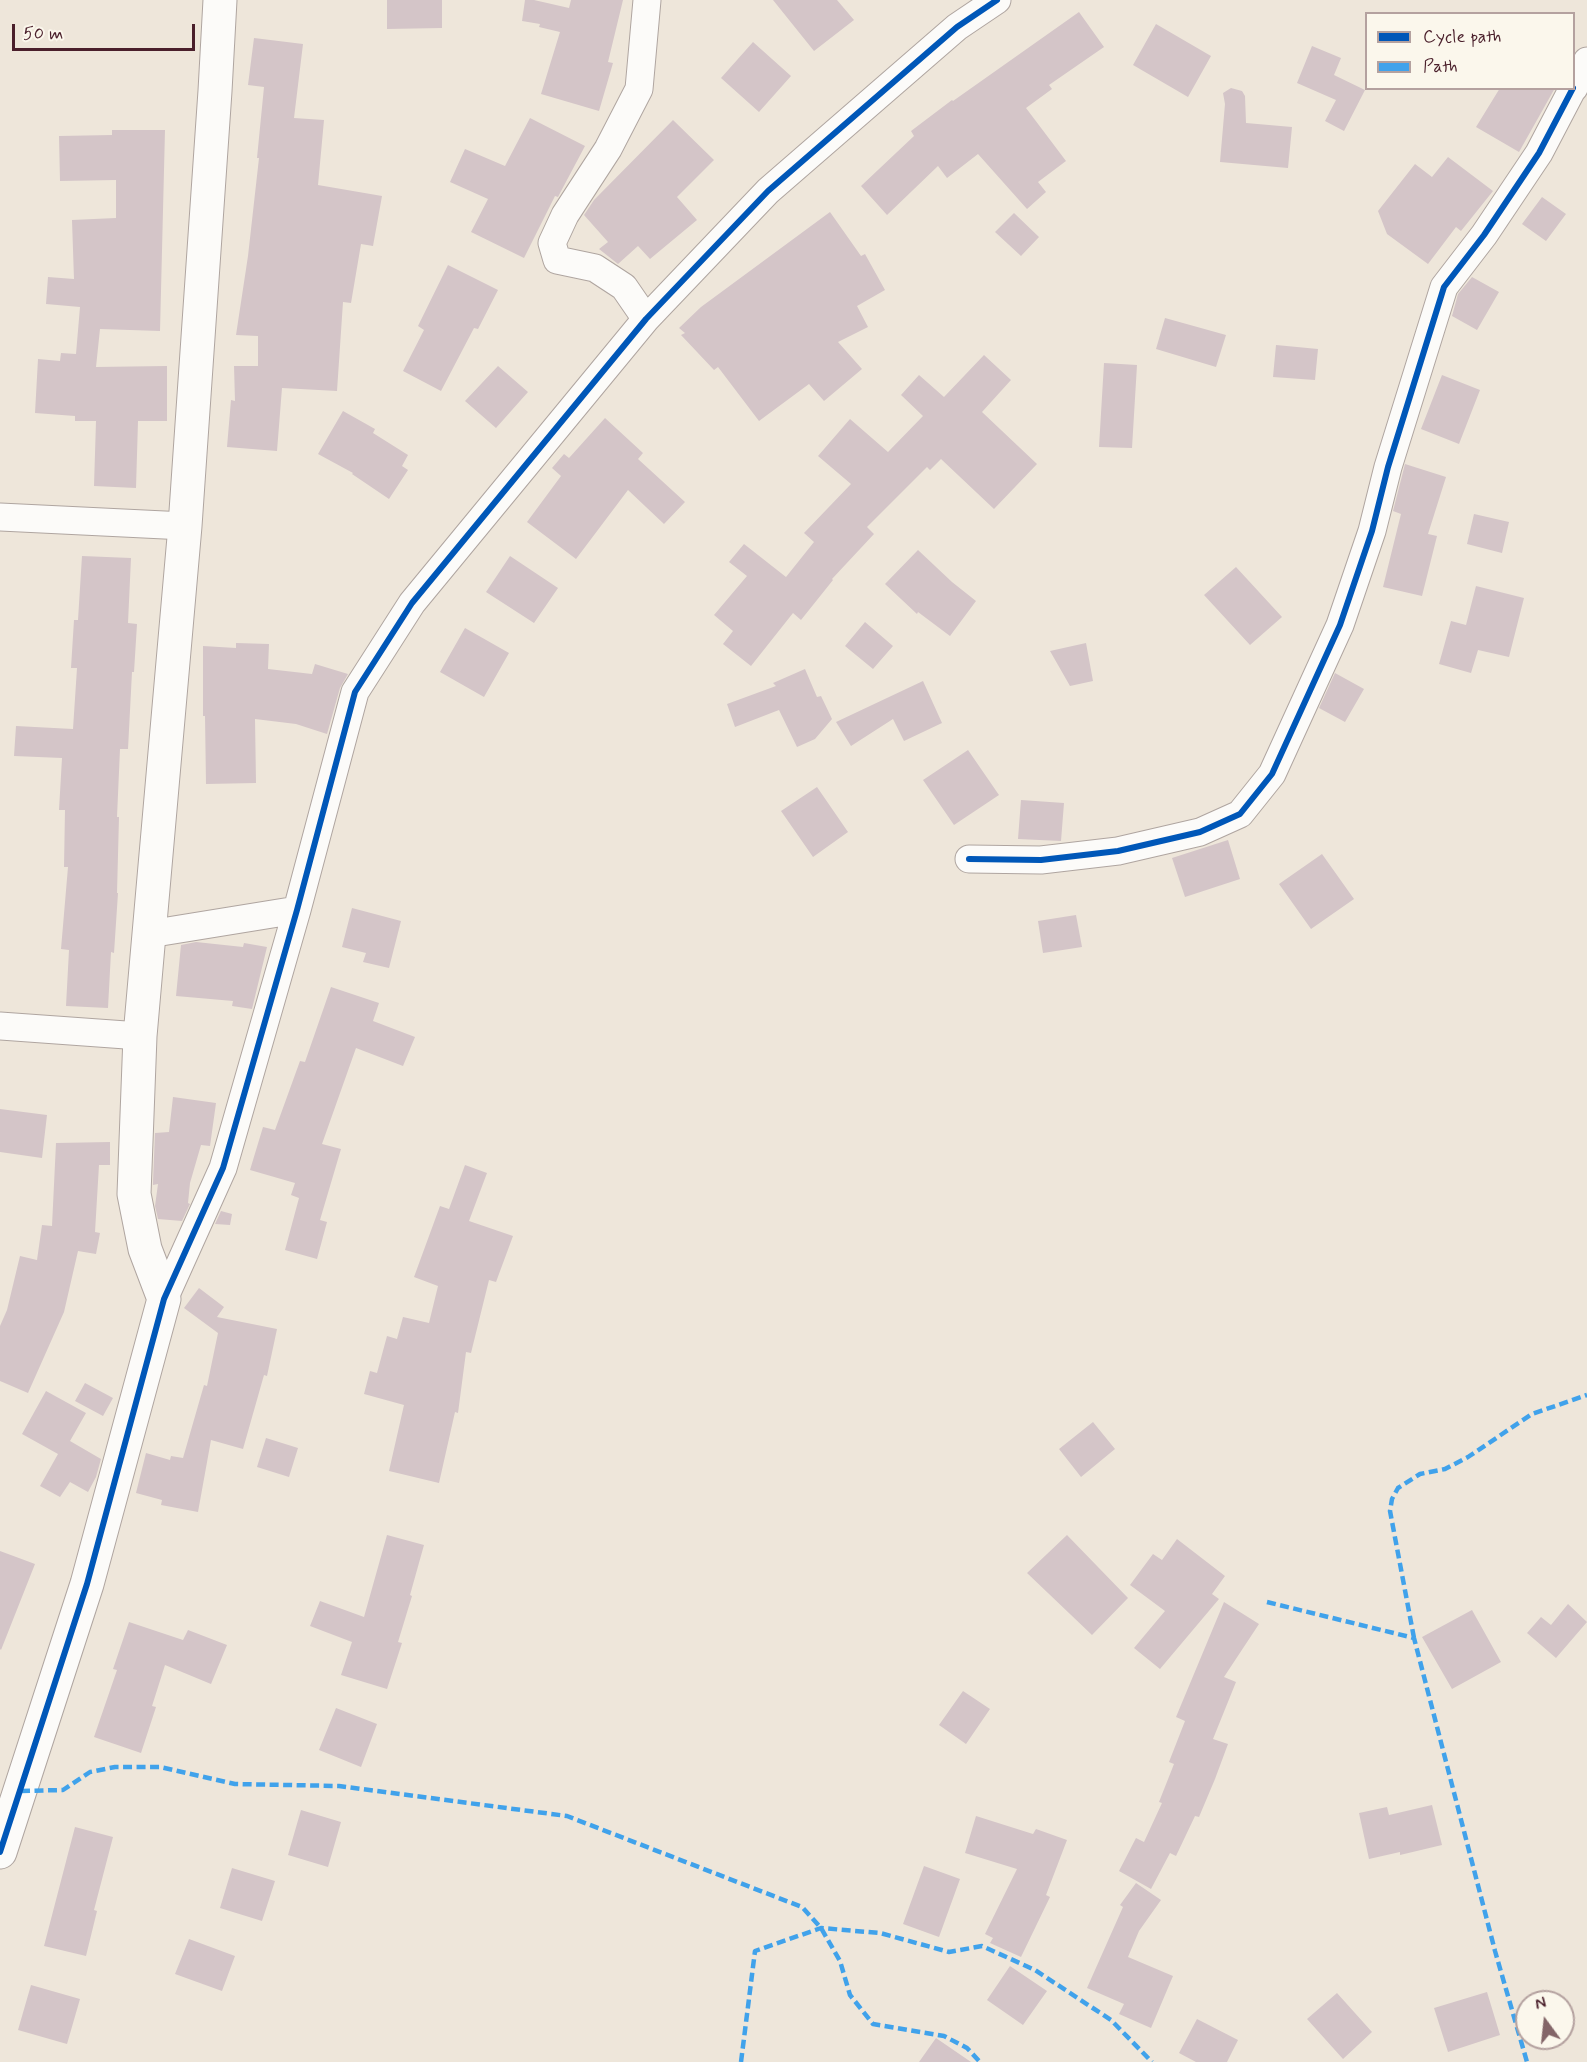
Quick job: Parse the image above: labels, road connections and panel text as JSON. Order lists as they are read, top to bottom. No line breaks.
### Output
{"legend":["Cycle path","Path"],"scale_bar":"50 m","north":"top"}
